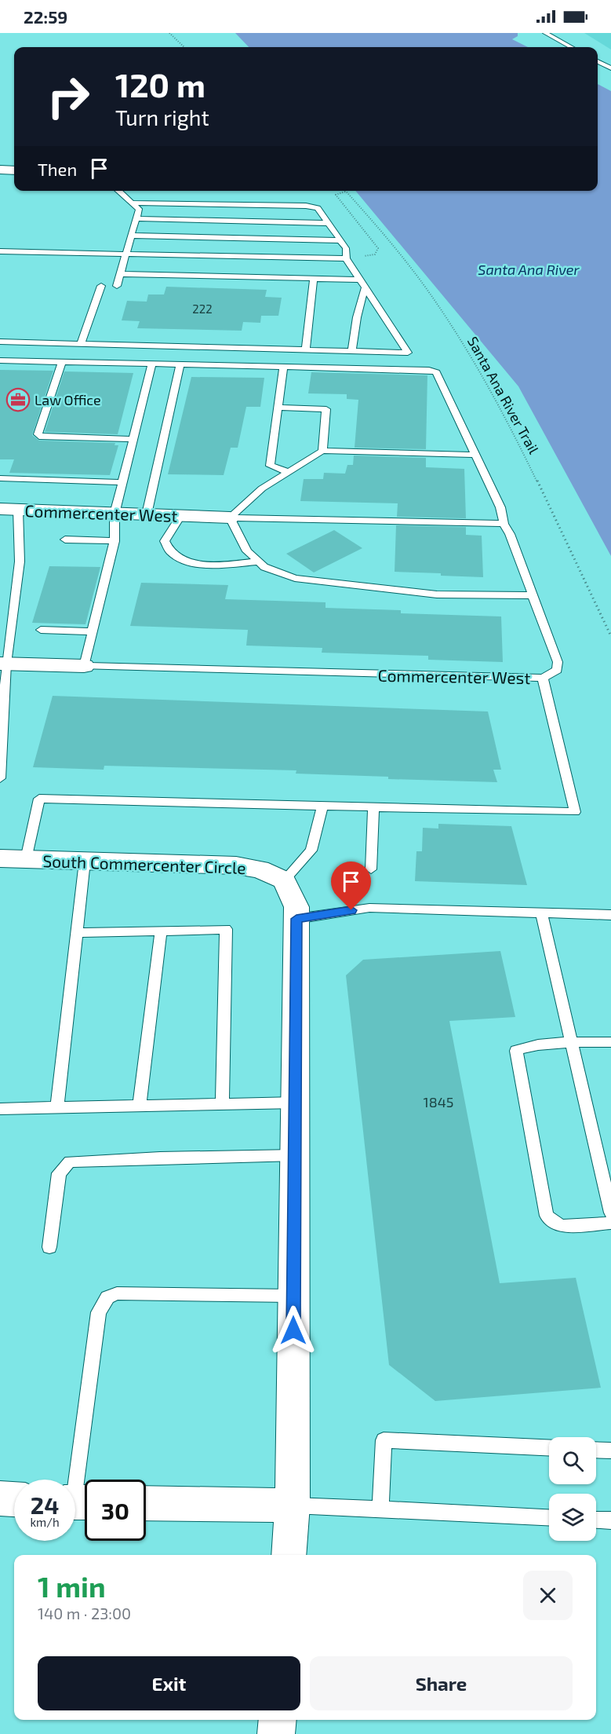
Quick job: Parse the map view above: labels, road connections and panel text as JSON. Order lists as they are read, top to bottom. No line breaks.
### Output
{"streets":{"street":["Commercenter West","South Commercenter Circle"],"path":["Santa Ana River Trail"]},"water":["Santa Ana River"],"places":{"office":["Law Office"]},"house_numbers":["222","1845"],"page":{"status":"22:59","turn":["120 m","Turn right"],"then":"Then","speed":"24 km/h","limit":"30","heading":["1 min","140 m · 23:00"],"buttons":["Exit","Share"]}}
